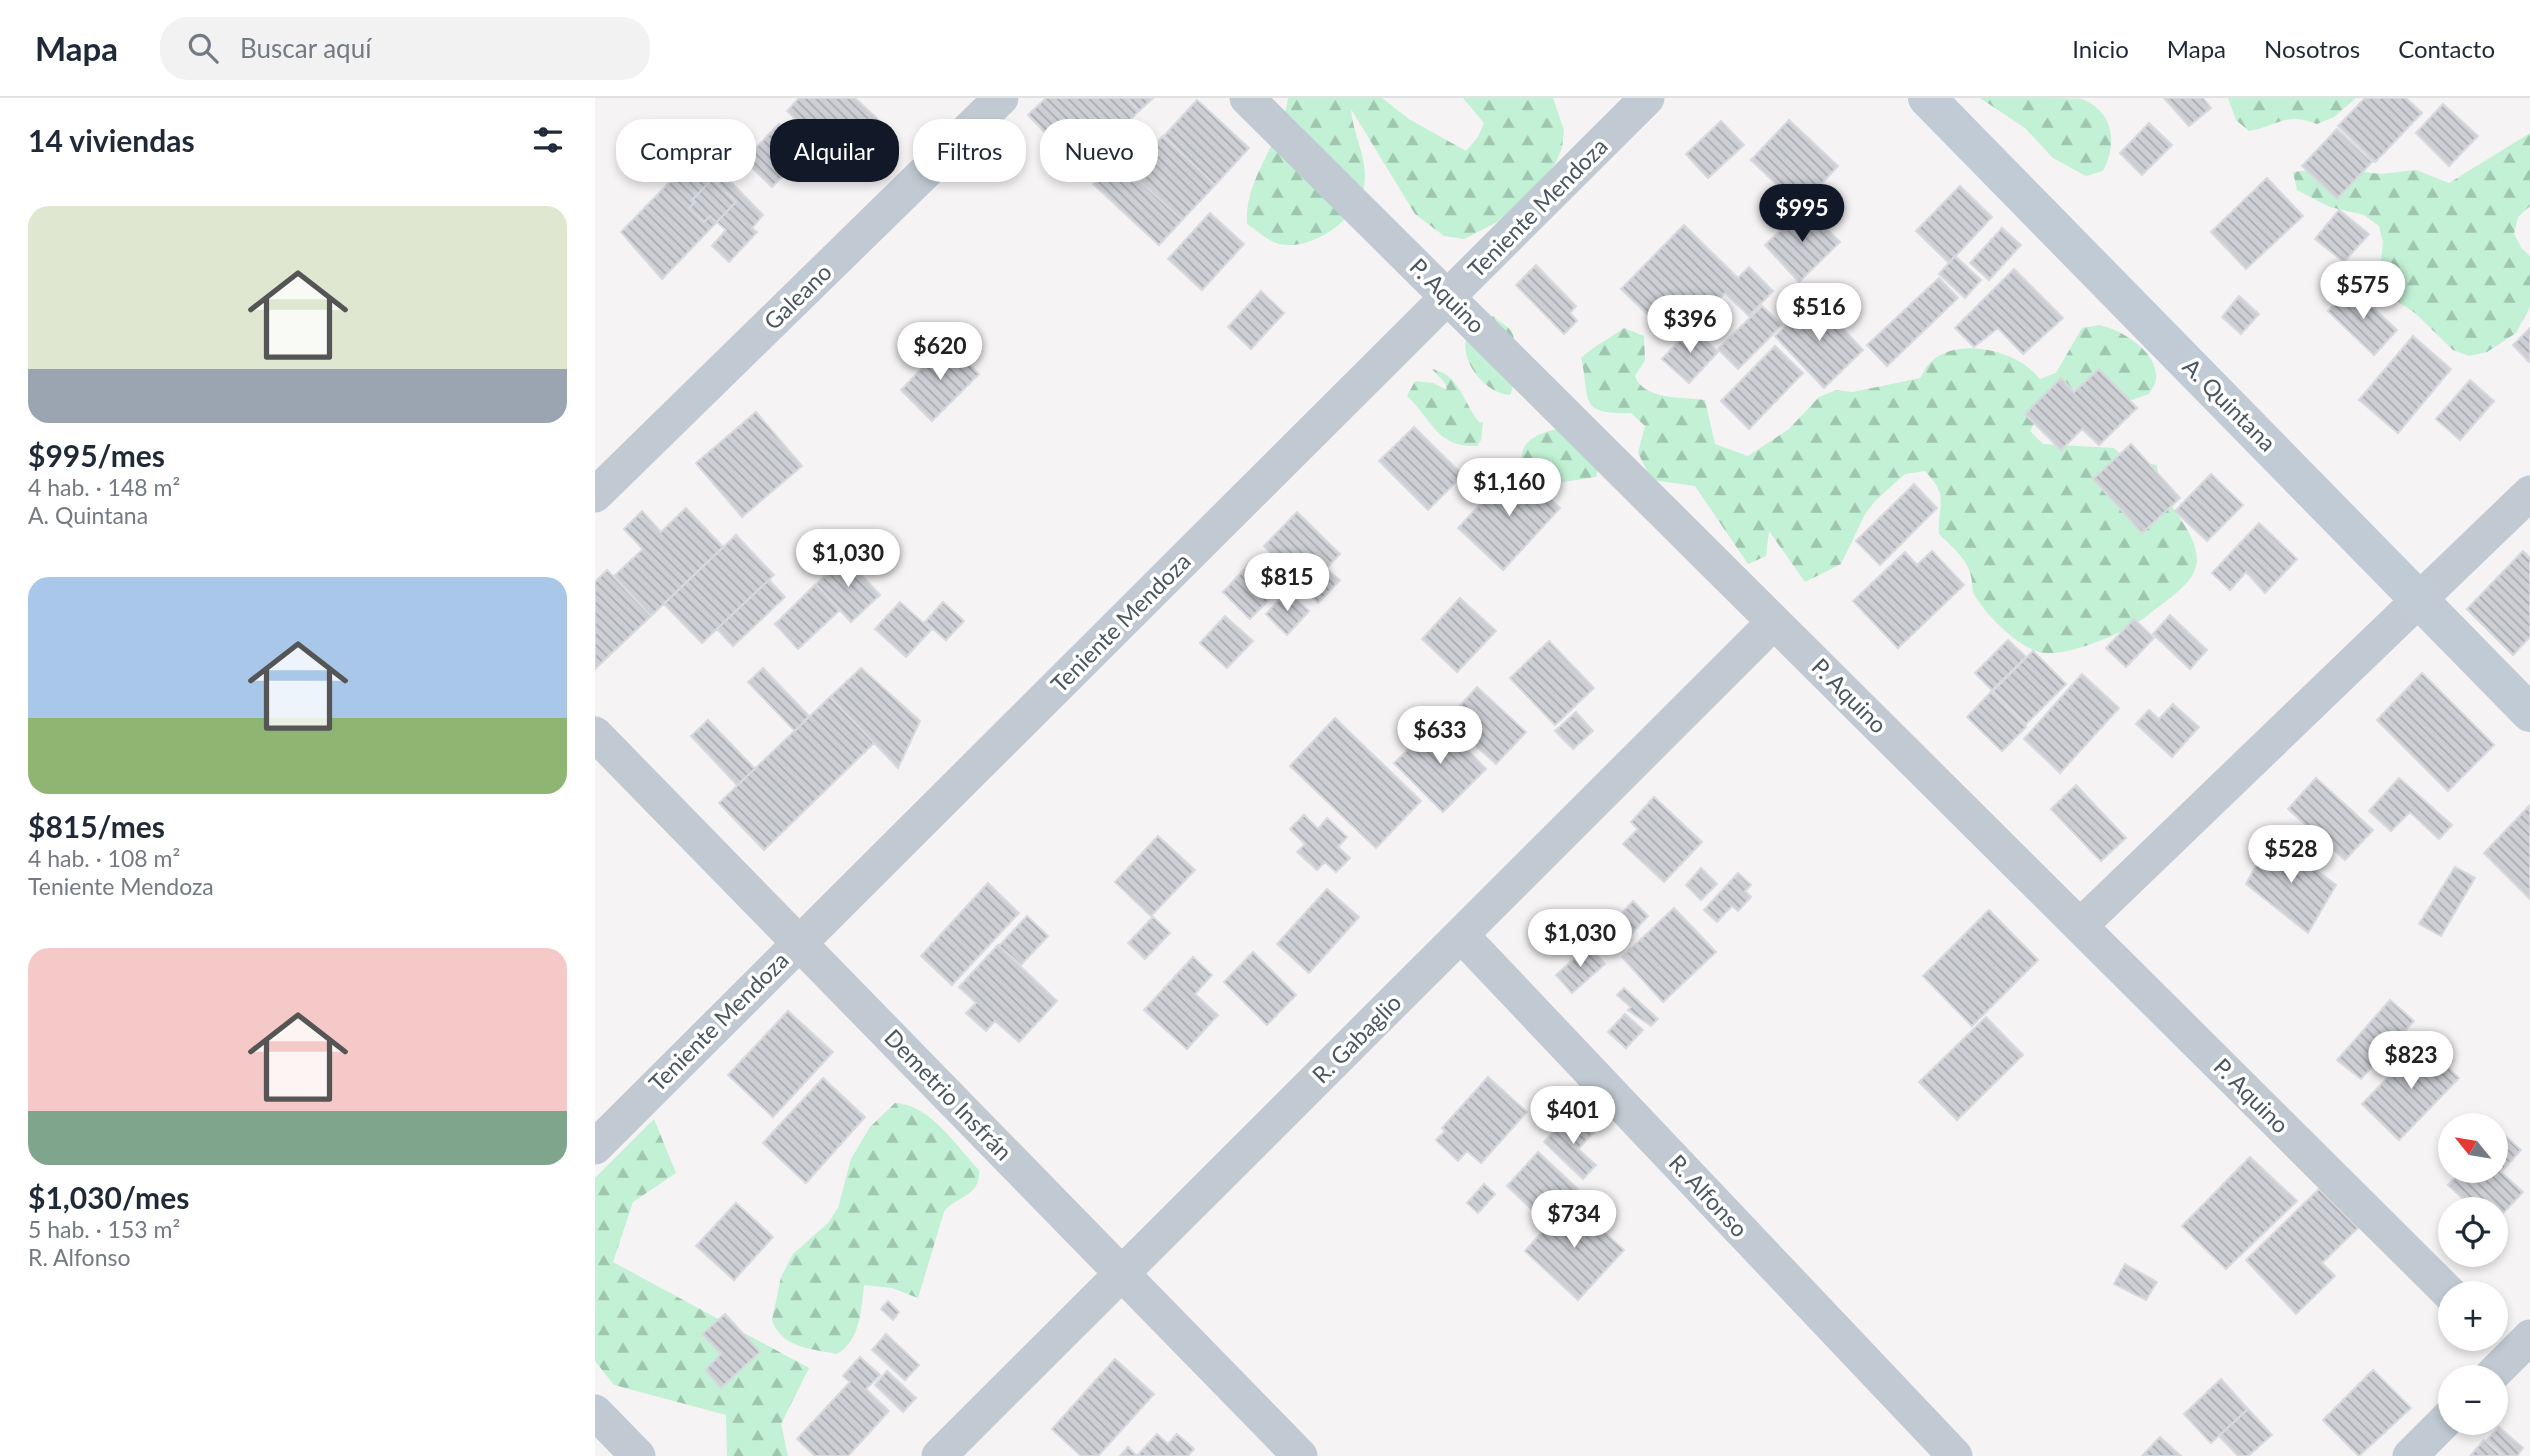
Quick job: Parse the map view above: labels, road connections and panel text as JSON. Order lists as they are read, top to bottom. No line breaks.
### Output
{"streets":{"street":["Teniente Mendoza","P. Aquino","Galeano","A. Quintana","R. Gabaglio","Demetrio Insfrán","R. Alfonso"]},"crossings":[["Teniente Mendoza","P. Aquino"],["Teniente Mendoza","Demetrio Insfrán"],["P. Aquino","R. Gabaglio"],["R. Gabaglio","Demetrio Insfrán"],["R. Gabaglio","R. Alfonso"]],"north":"top left","page":{"header":"Mapa","search":"Buscar aquí","nav":["Inicio","Mapa","Nosotros","Contacto"],"heading":"14 viviendas","chip":["Comprar","Alquilar","Filtros","Nuevo"],"list":[{"name":"$995/mes","note":"4 hab. · 148 m² · A. Quintana"},{"name":"$815/mes","note":"4 hab. · 108 m² · Teniente Mendoza"},{"name":"$1,030/mes","note":"5 hab. · 153 m² · R. Alfonso"}],"price":["$995","$575","$516","$396","$620","$1,160","$1,030","$815","$633","$528","$1,030","$823","$401","$734"],"map_buttons":["+","−"]}}
